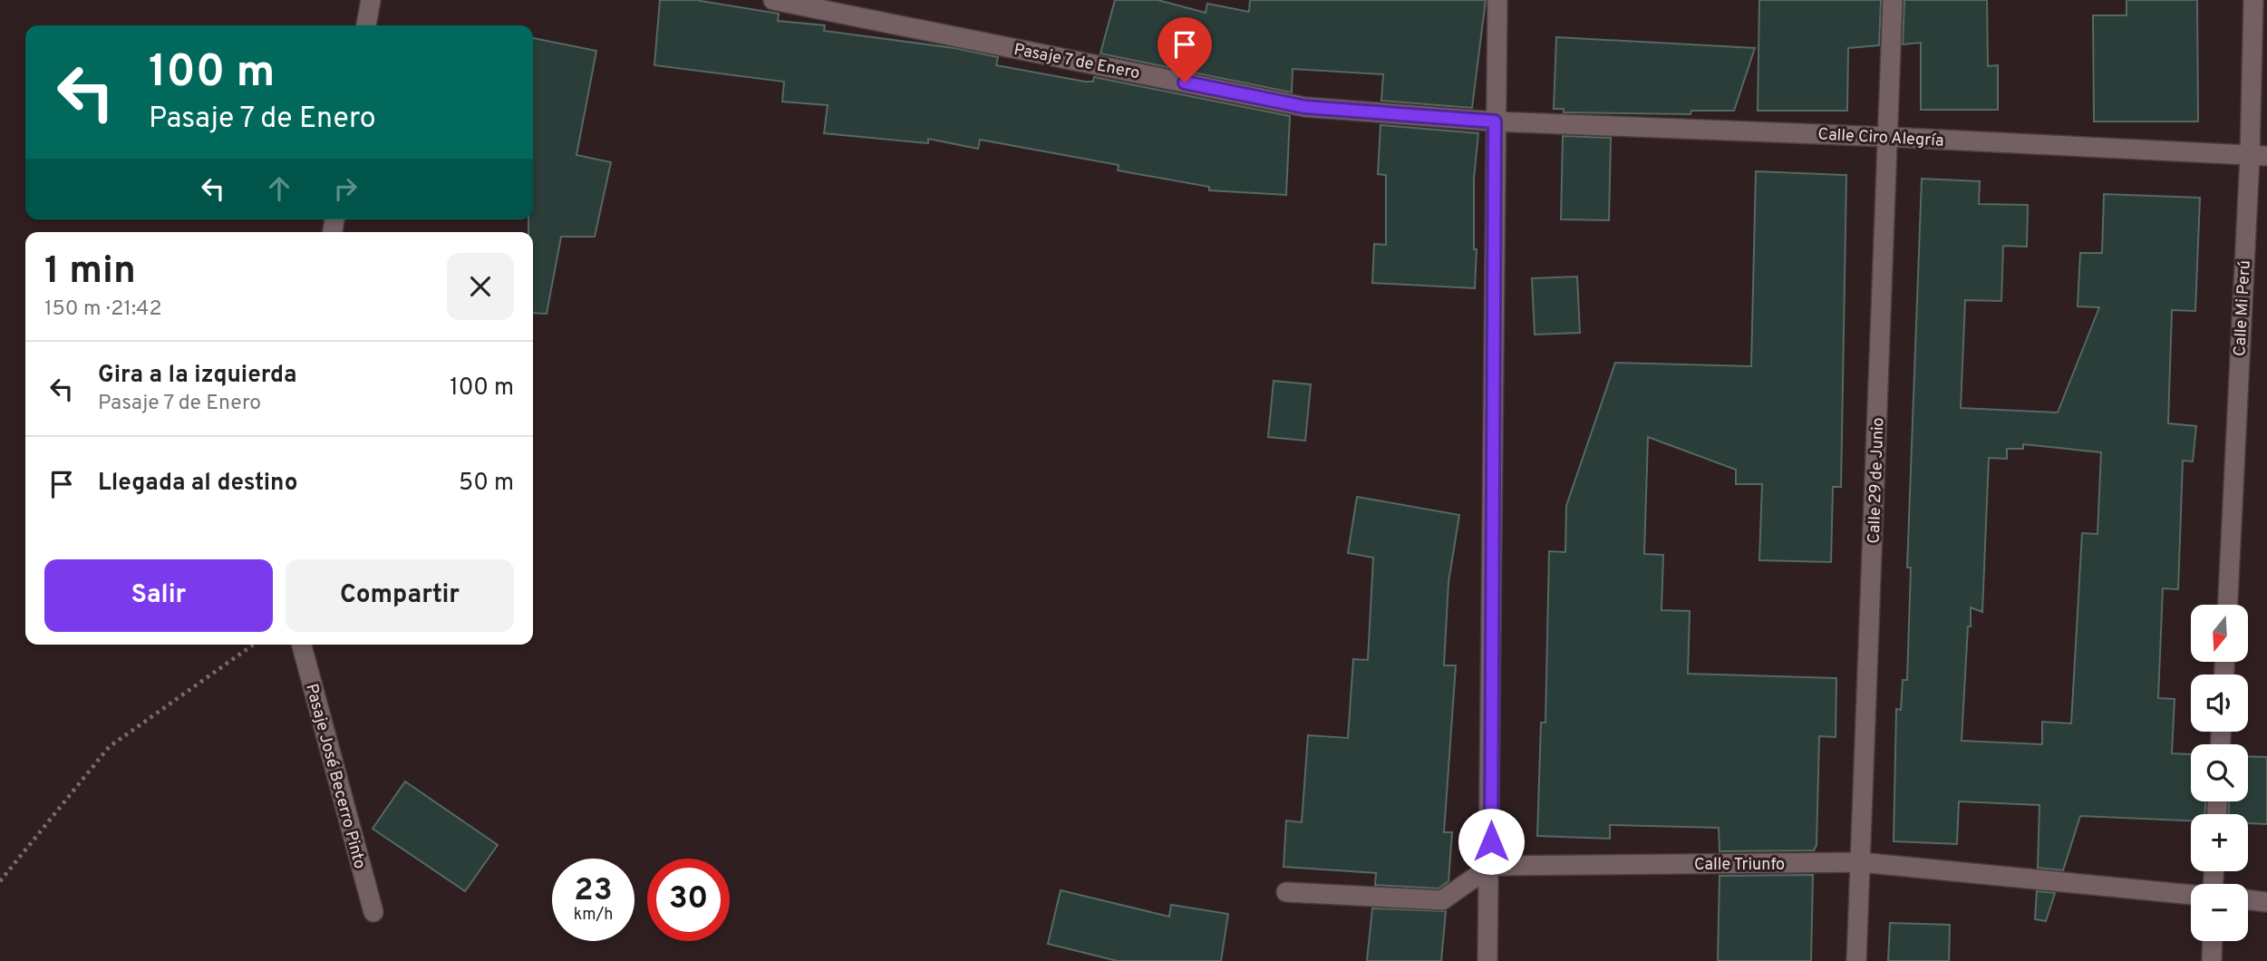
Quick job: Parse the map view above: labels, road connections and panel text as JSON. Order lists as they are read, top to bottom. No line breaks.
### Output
{"streets":{"street":["Pasaje 7 de Enero","Calle Ciro Alegría","Calle Mi Perú","Calle 29 de Junio","Pasaje José Becerro Pinto","Calle Triunfo"]},"crossings":[["Pasaje 7 de Enero","Calle Ciro Alegría"],["Calle Ciro Alegría","Calle Mi Perú"],["Calle Ciro Alegría","Calle 29 de Junio"],["Calle 29 de Junio","Calle Triunfo"]],"north":"bottom","page":{"turn":["100 m","Pasaje 7 de Enero"],"heading":["1 min","150 m · 21:42"],"list":[{"name":"Gira a la izquierda","note":"Pasaje 7 de Enero","value":"100 m"},{"name":"Llegada al destino","value":"50 m"}],"buttons":["Salir","Compartir"],"map_buttons":["+","−"],"speed":"23 km/h","limit":"30"}}
